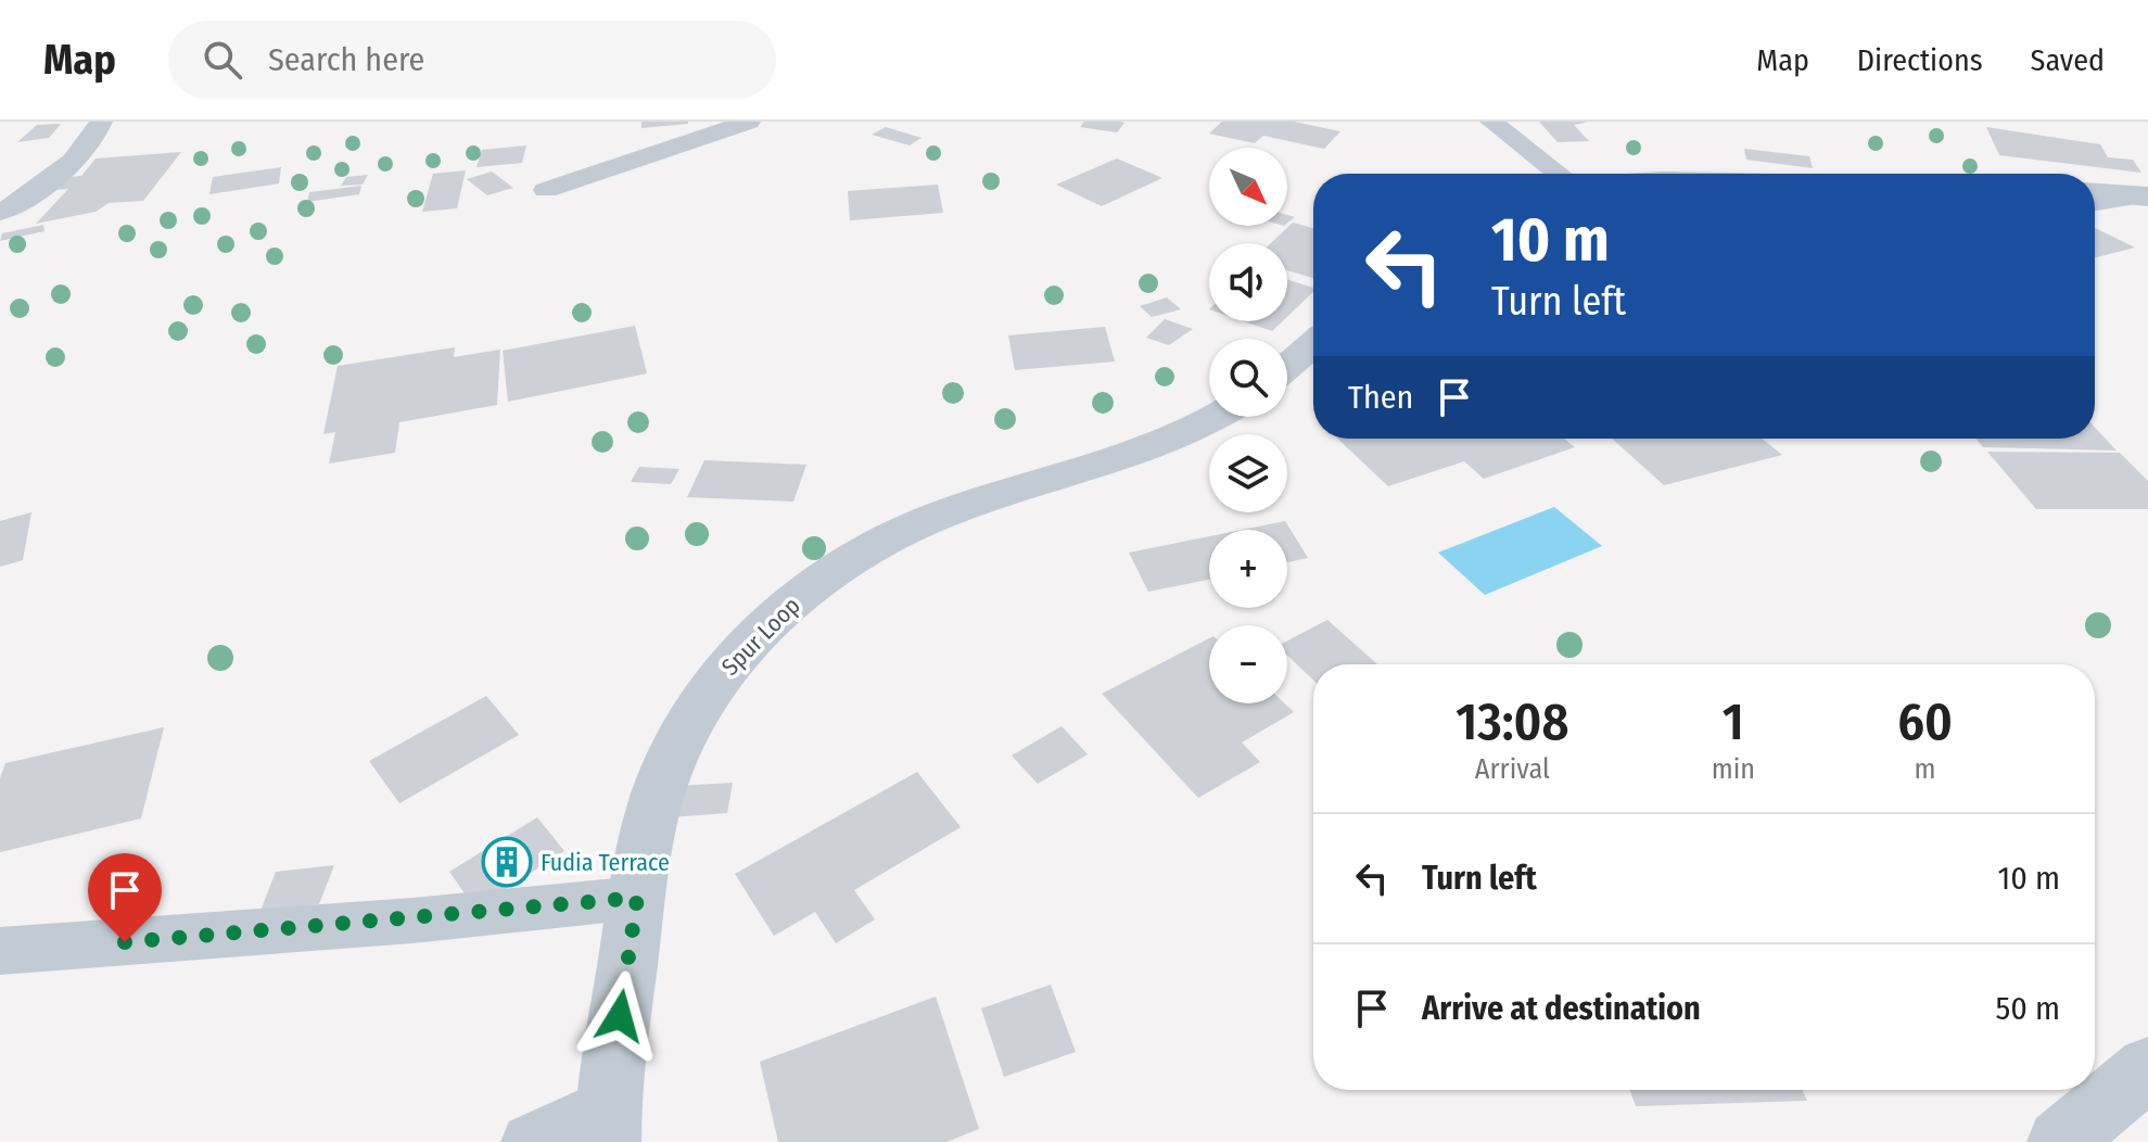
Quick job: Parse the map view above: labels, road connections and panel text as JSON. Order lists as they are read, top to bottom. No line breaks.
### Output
{"streets":{"street":["Spur Loop"]},"places":{"building":["Fudia Terrace"]},"north":"bottom right","page":{"header":"Map","search":"Search here","nav":["Map","Directions","Saved"],"map_buttons":["+","−"],"turn":["10 m","Turn left"],"then":"Then","eta":["13:08","Arrival","1","min","60","m"],"list":[{"name":"Turn left","value":"10 m"},{"name":"Arrive at destination","value":"50 m"}]}}
